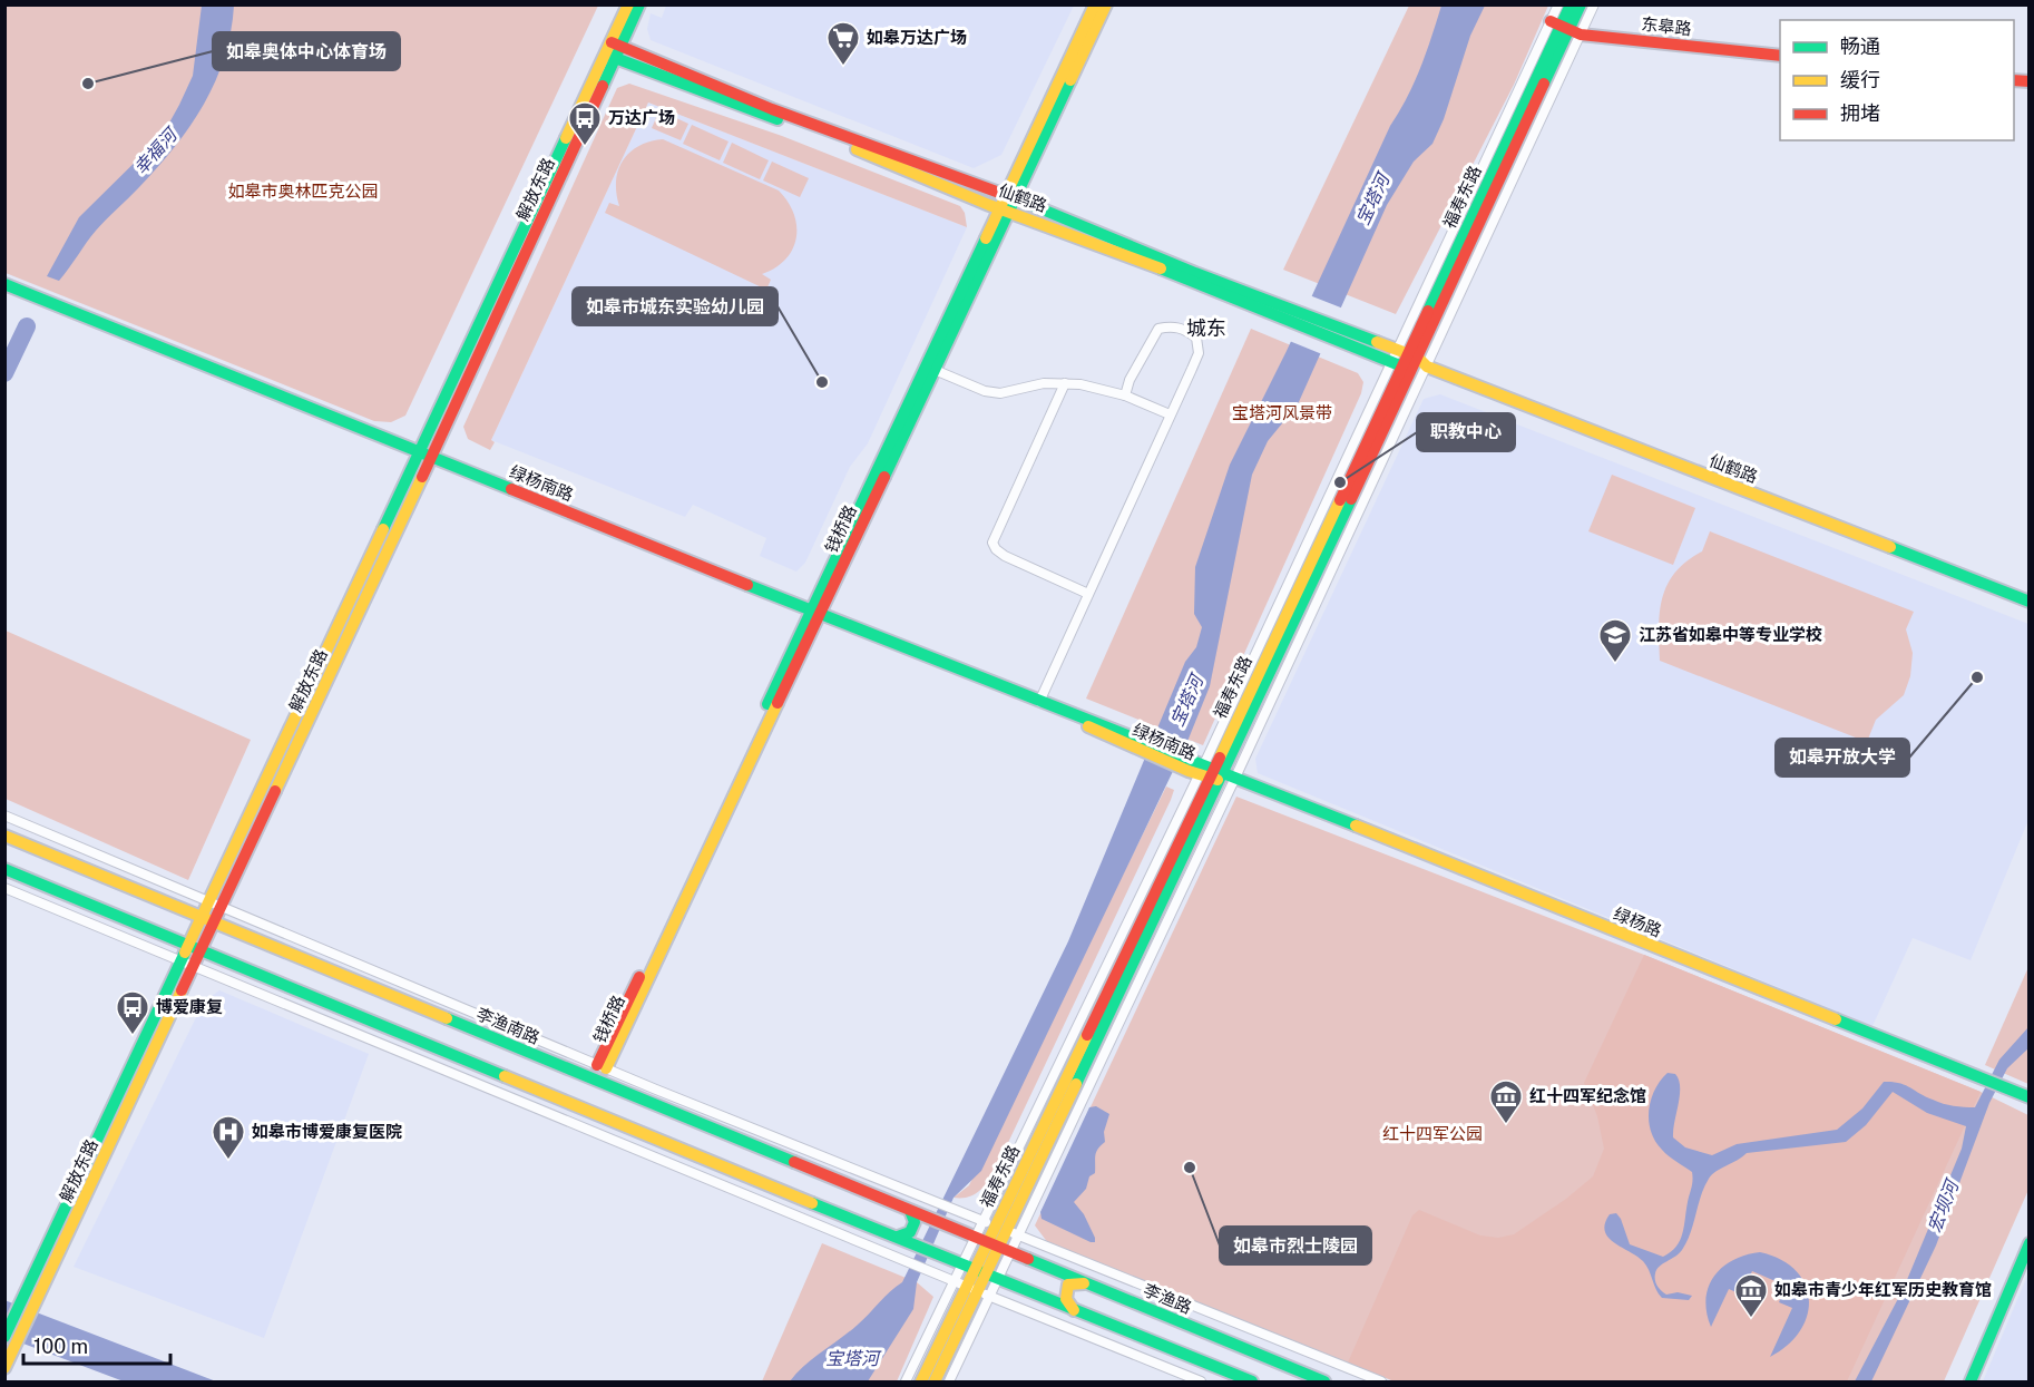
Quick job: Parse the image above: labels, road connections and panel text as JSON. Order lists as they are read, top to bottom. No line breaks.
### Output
{"streets":{"street":["东皋路","解放东路","福寿东路","仙鹤路","绿杨南路","钱桥路","绿杨路","李渔南路","李渔路"]},"crossings":[["东皋路","福寿东路"],["解放东路","仙鹤路"],["解放东路","绿杨南路"],["解放东路","李渔南路"],["福寿东路","仙鹤路"],["福寿东路","绿杨南路"],["福寿东路","绿杨路"],["福寿东路","李渔南路"],["福寿东路","李渔路"],["仙鹤路","钱桥路"],["绿杨南路","钱桥路"],["绿杨南路","绿杨路"],["李渔南路","李渔路"]],"districts":["城东"],"water":["幸福河","宝塔河","宏坝河"],"parks":["如皋市奥林匹克公园","宝塔河风景带","红十四军公园"],"places":{"supermarket":["如皋万达广场"],"other":["如皋奥体中心体育场","如皋市城东实验幼儿园","职教中心","如皋开放大学","如皋市烈士陵园"],"bus stop":["万达广场","博爱康复"],"school or university":["江苏省如皋中等专业学校"],"museum":["红十四军纪念馆","如皋市青少年红军历史教育馆"],"hospital":["如皋市博爱康复医院"]},"legend":["畅通","缓行","拥堵"],"scale_bar":"100 m"}
